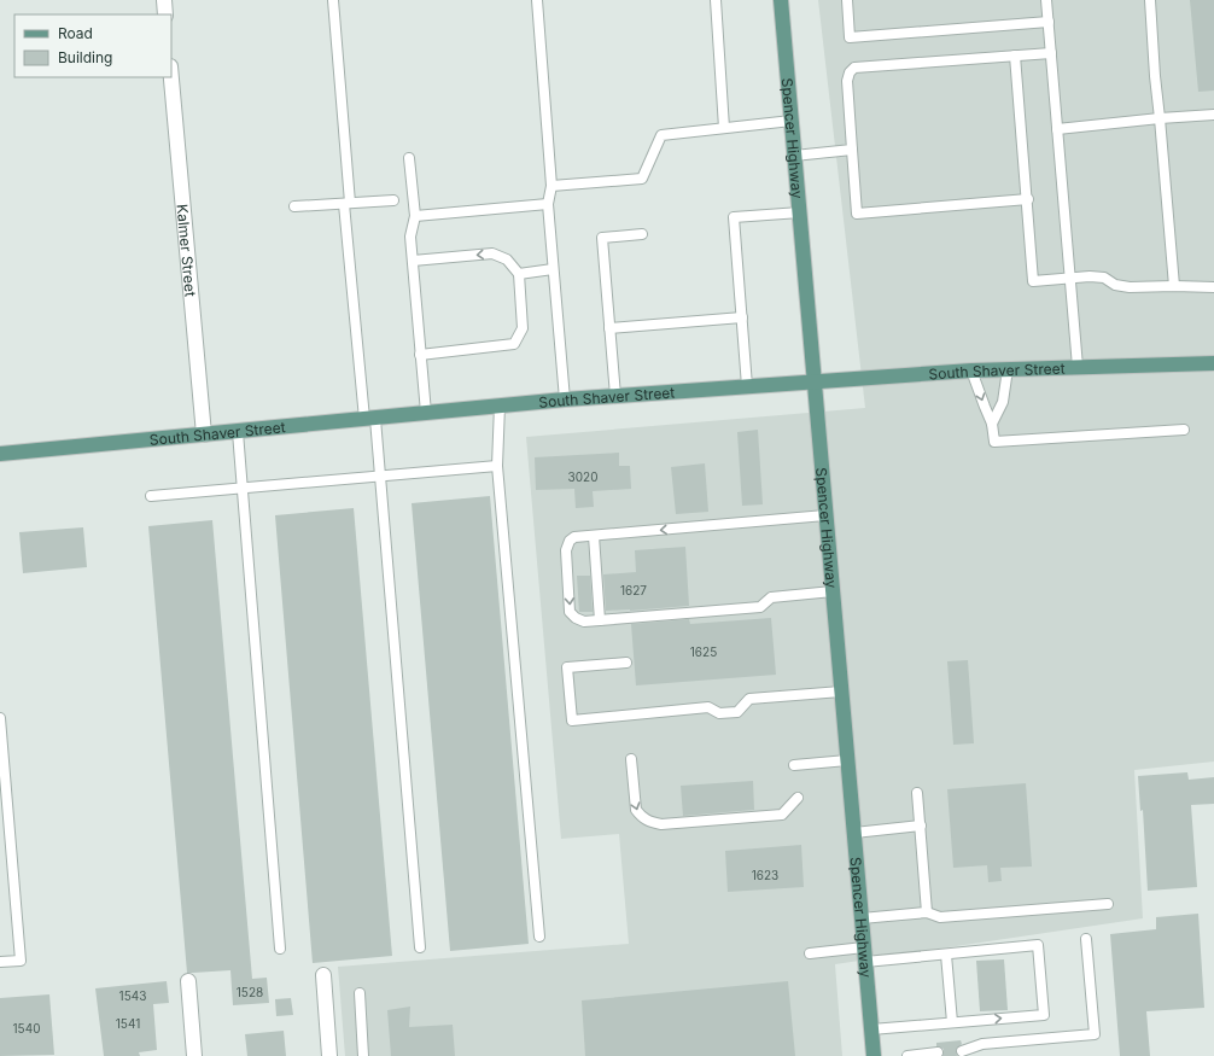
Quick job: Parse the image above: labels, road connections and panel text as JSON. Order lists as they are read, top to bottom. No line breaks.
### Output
{"streets":{"main road":["Spencer Highway","South Shaver Street"],"street":["Kalmer Street"]},"crossings":[["Spencer Highway","South Shaver Street"],["Kalmer Street","South Shaver Street"]],"house_numbers":["3020","1627","1625","1623","1528","1543","1541","1540"],"legend":["Road","Building"]}
